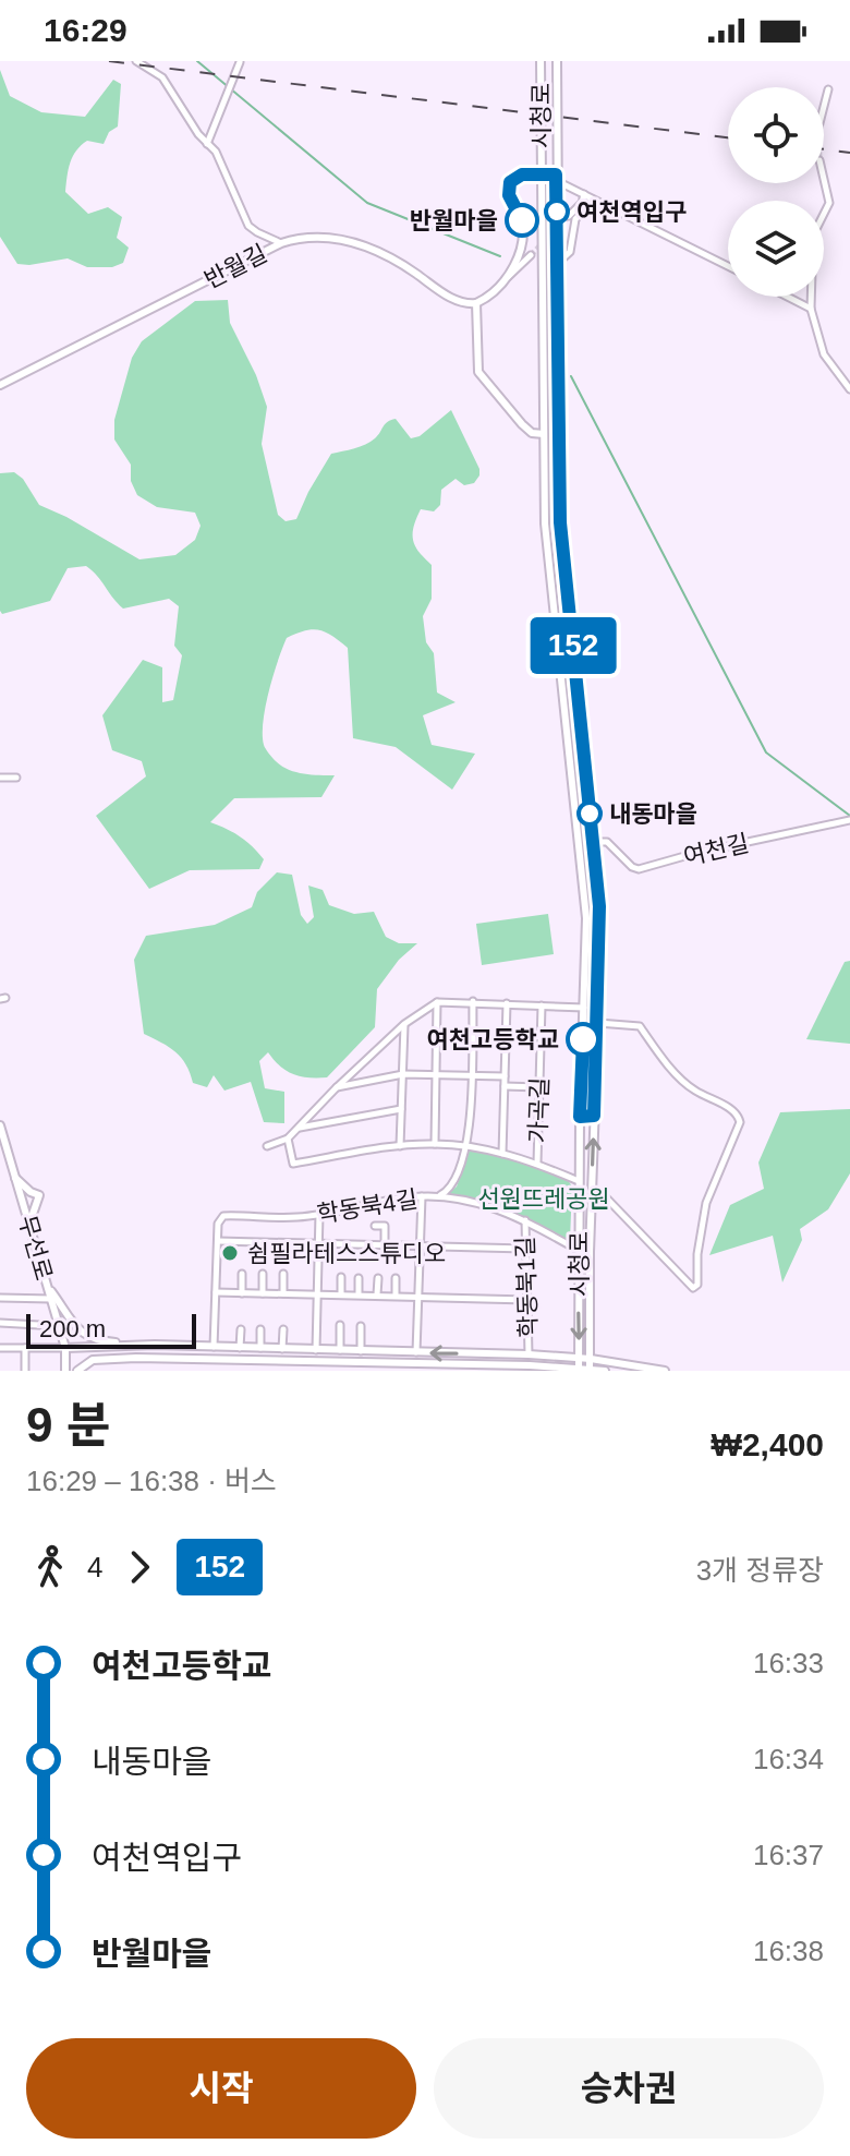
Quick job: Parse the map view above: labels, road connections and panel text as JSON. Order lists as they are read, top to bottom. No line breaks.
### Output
{"streets":{"street":["시청로","반월길","여천길","가곡길","학동북4길","무선로","학동북1길"]},"crossings":[["시청로","여천길"],["시청로","가곡길"],["시청로","학동북4길"],["학동북4길","학동북1길"]],"parks":["선원뜨레공원"],"places":["여천역입구","반월마을","내동마을","여천고등학교","쉼필라테스스튜디오"],"lines":["bus line 152"],"scale_bar":"200 m","page":{"status":"16:29","on_map":"152","scale":"200 m","heading":["9 분","16:29 – 16:38 · 버스","₩2,400"],"legs":["4","152","3개 정류장"],"list":[{"name":"여천고등학교","value":"16:33"},{"name":"내동마을","value":"16:34"},{"name":"여천역입구","value":"16:37"},{"name":"반월마을","value":"16:38"}],"buttons":["시작","승차권"]}}
